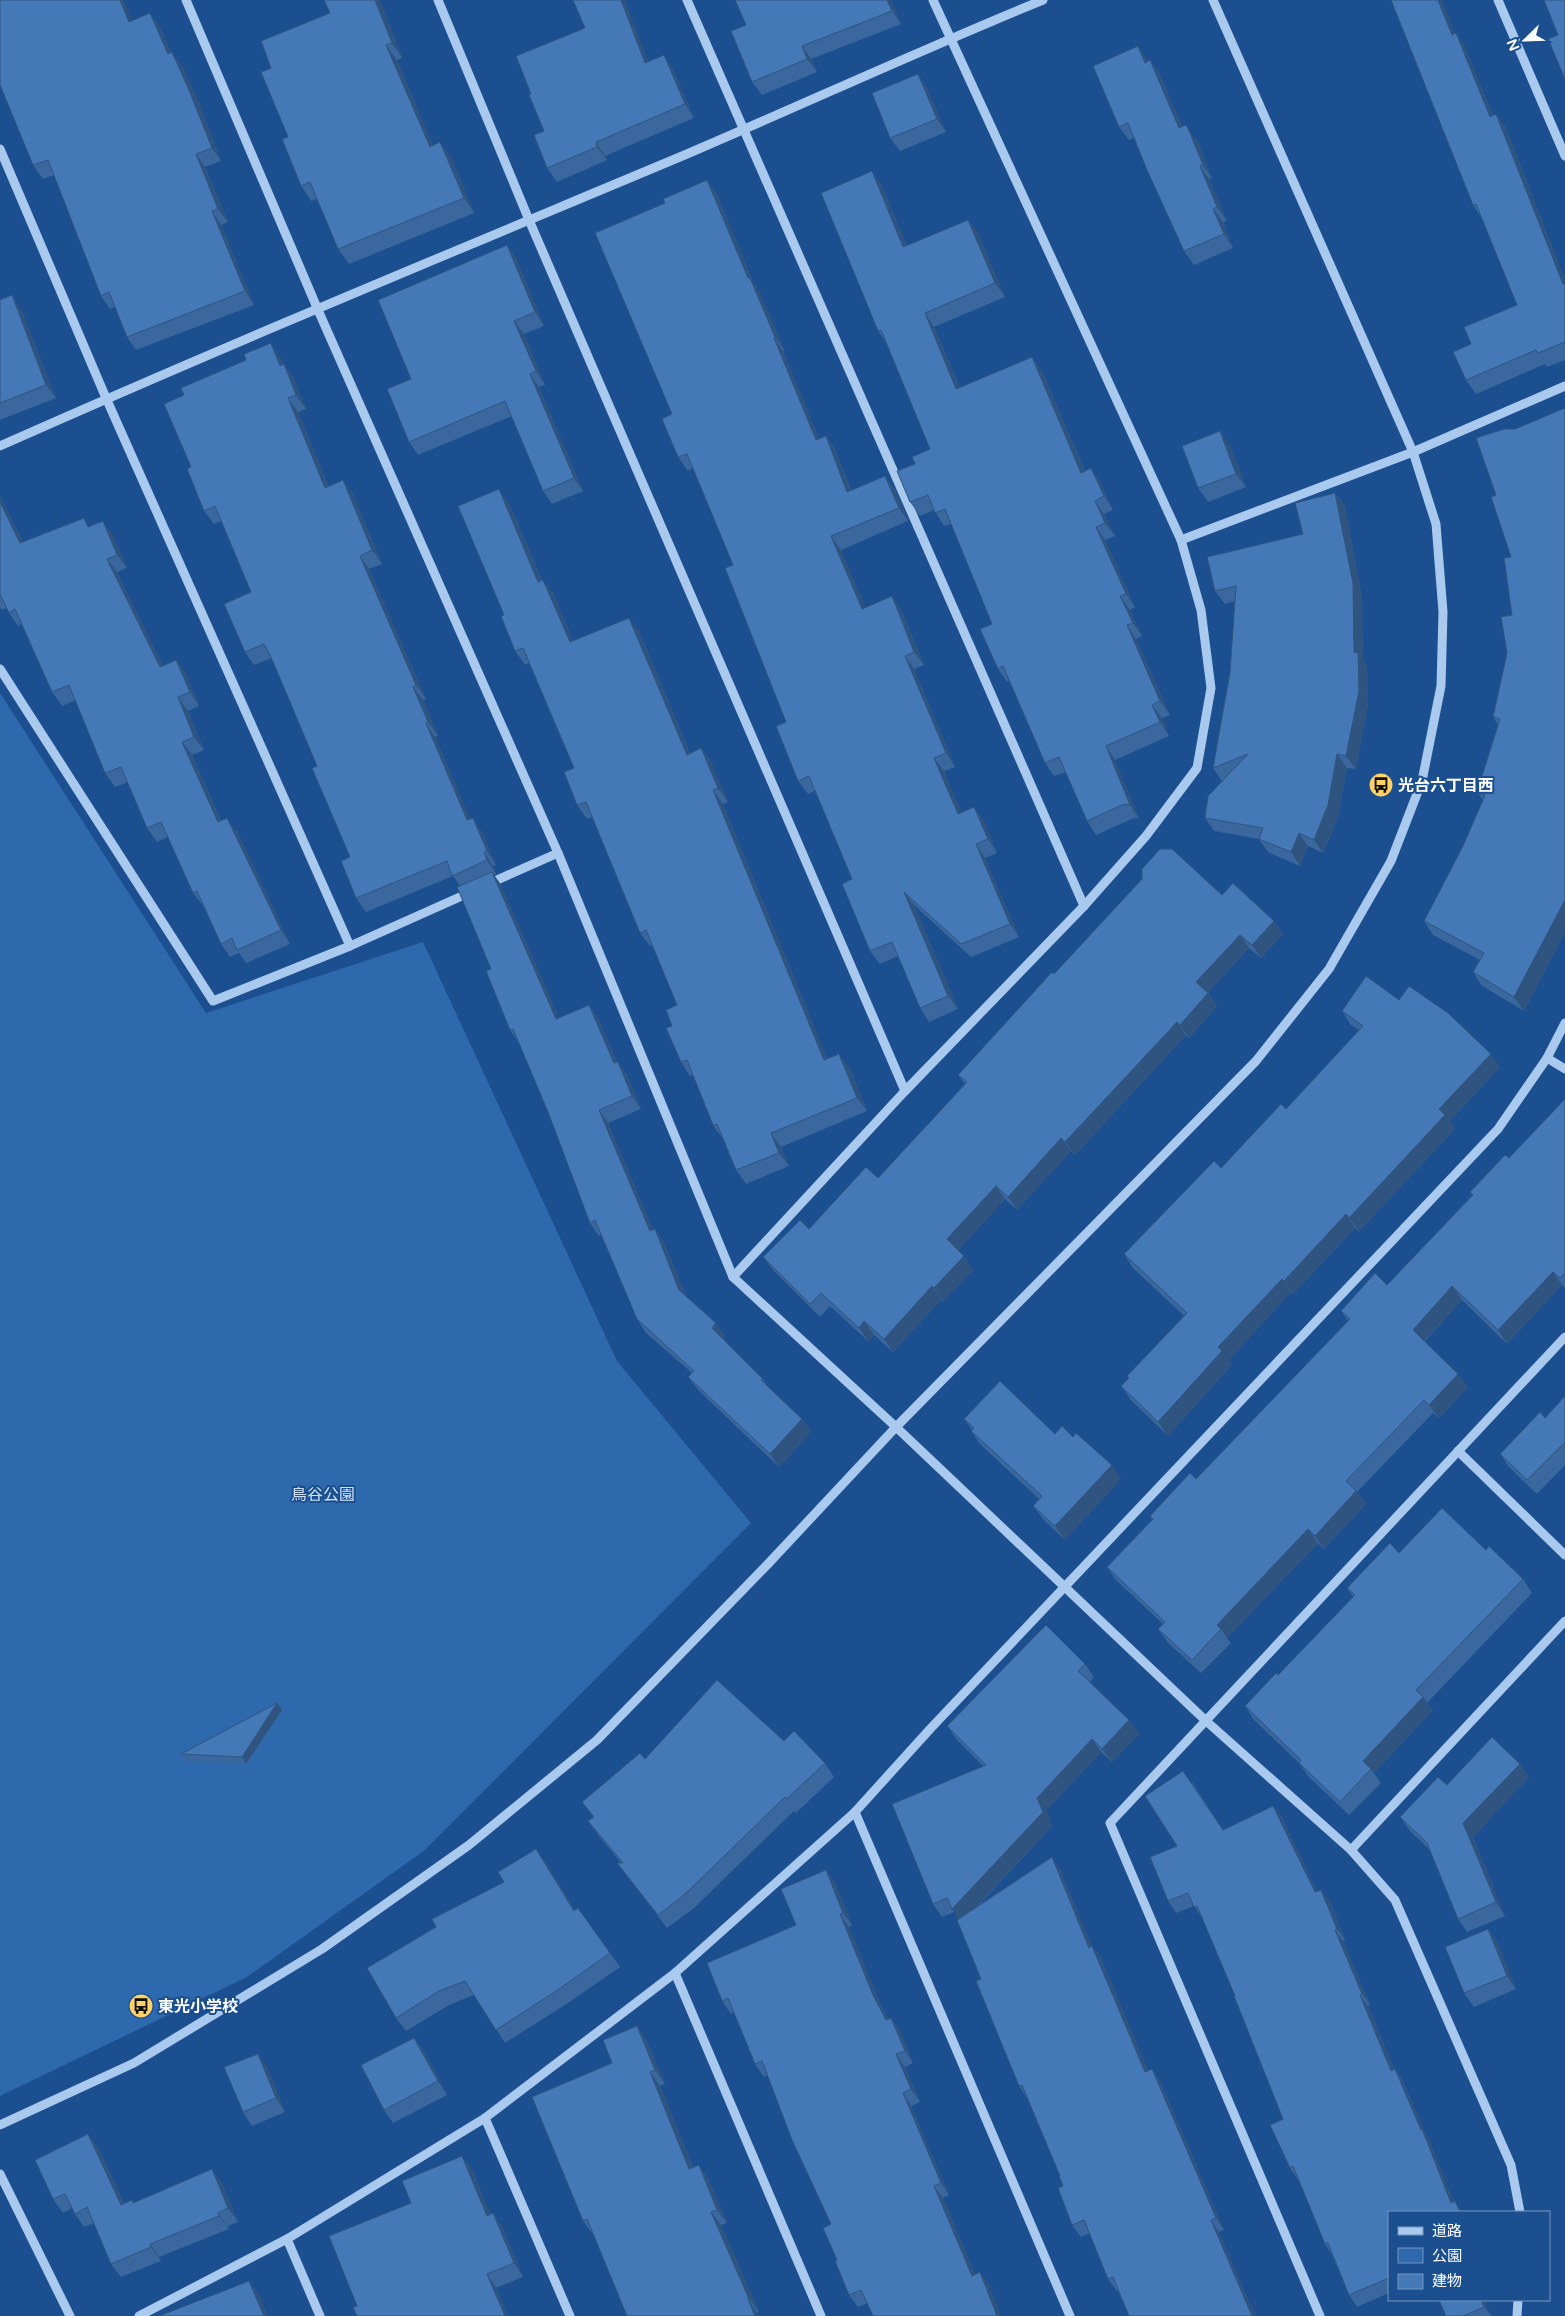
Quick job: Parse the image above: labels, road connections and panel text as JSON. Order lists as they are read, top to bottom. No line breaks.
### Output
{"parks":["鳥谷公園"],"places":{"bus stop":["光台六丁目西","東光小学校"]},"legend":["道路","公園","建物"],"north":"bottom left"}
